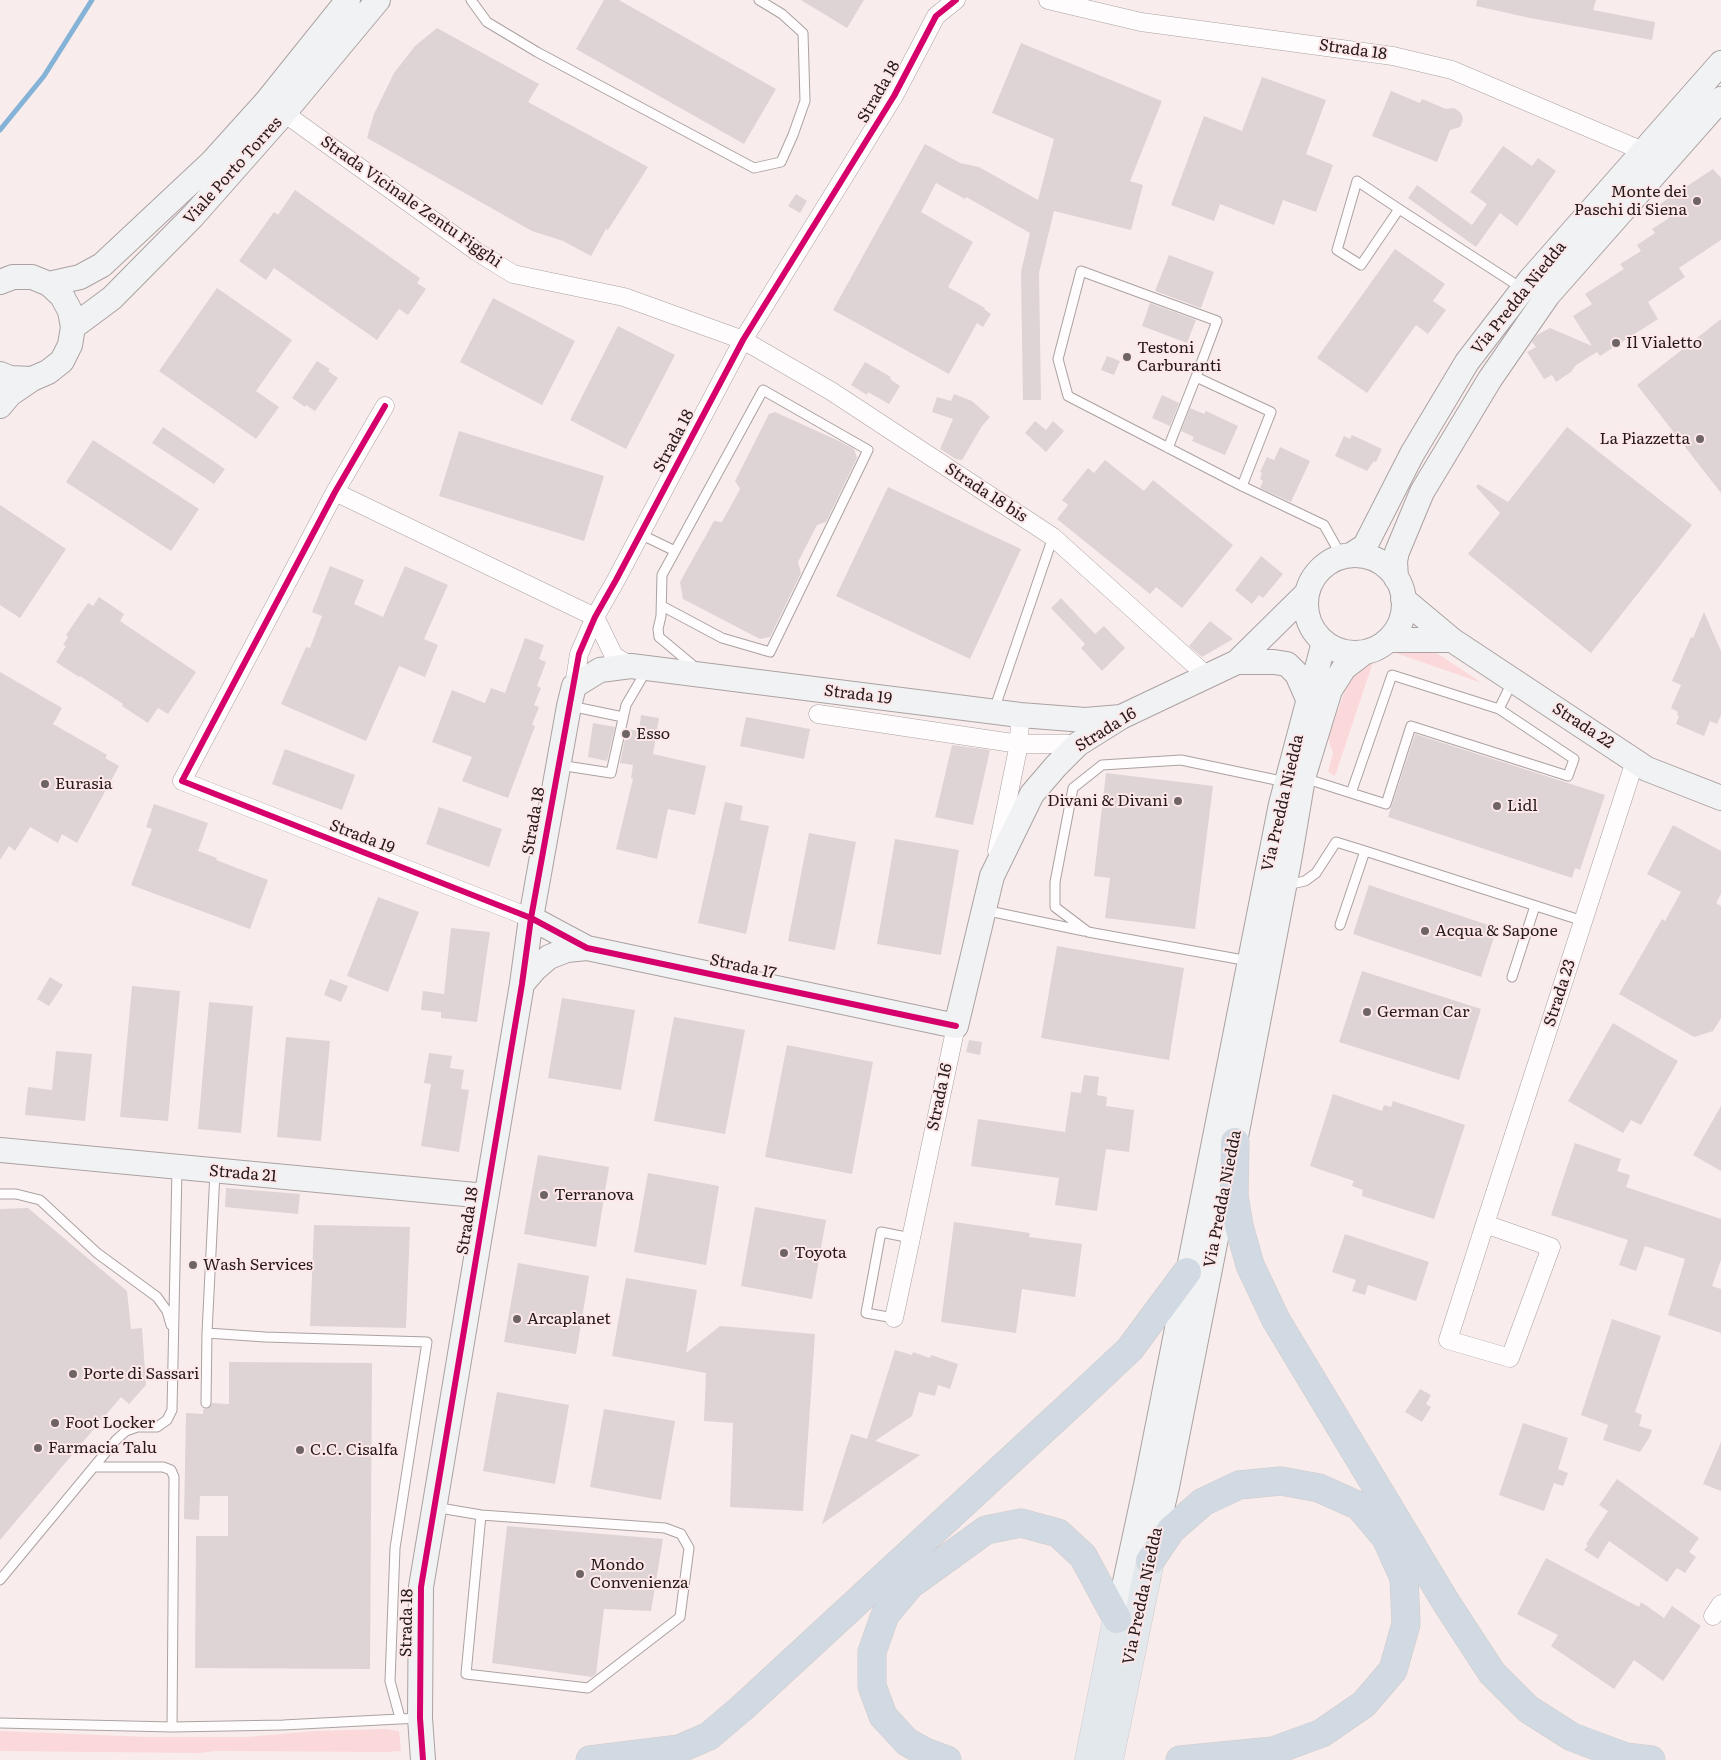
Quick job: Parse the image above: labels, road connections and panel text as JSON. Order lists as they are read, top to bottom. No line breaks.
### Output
{"streets":{"main road":["Strada 18","Viale Porto Torres","Via Predda Niedda","Strada 19","Strada 22","Strada 16","Strada 17","Strada 21"],"street":["Strada Vicinale Zentu Figghi","Strada 18 bis","Strada 23"]},"crossings":[["Strada 18","Strada Vicinale Zentu Figghi"],["Strada 18","Via Predda Niedda"],["Strada 18","Strada 18 bis"],["Strada 18","Strada 19"],["Strada 18","Strada 17"],["Strada 18","Strada 21"],["Viale Porto Torres","Strada Vicinale Zentu Figghi"],["Strada Vicinale Zentu Figghi","Strada 18 bis"],["Via Predda Niedda","Strada 22"],["Via Predda Niedda","Strada 16"],["Strada 18 bis","Strada 16"],["Strada 19","Strada 16"],["Strada 19","Strada 17"],["Strada 22","Strada 16"],["Strada 22","Strada 23"],["Strada 16","Strada 17"]],"places":["Monte dei Paschi di Siena","Il Vialetto","Testoni Carburanti","La Piazzetta","Esso","Eurasia","Divani & Divani","Lidl","Acqua & Sapone","German Car","Terranova","Toyota","Wash Services","Arcaplanet","Porte di Sassari","Foot Locker","Farmacia Talu","C.C. Cisalfa","Mondo Convenienza"]}
